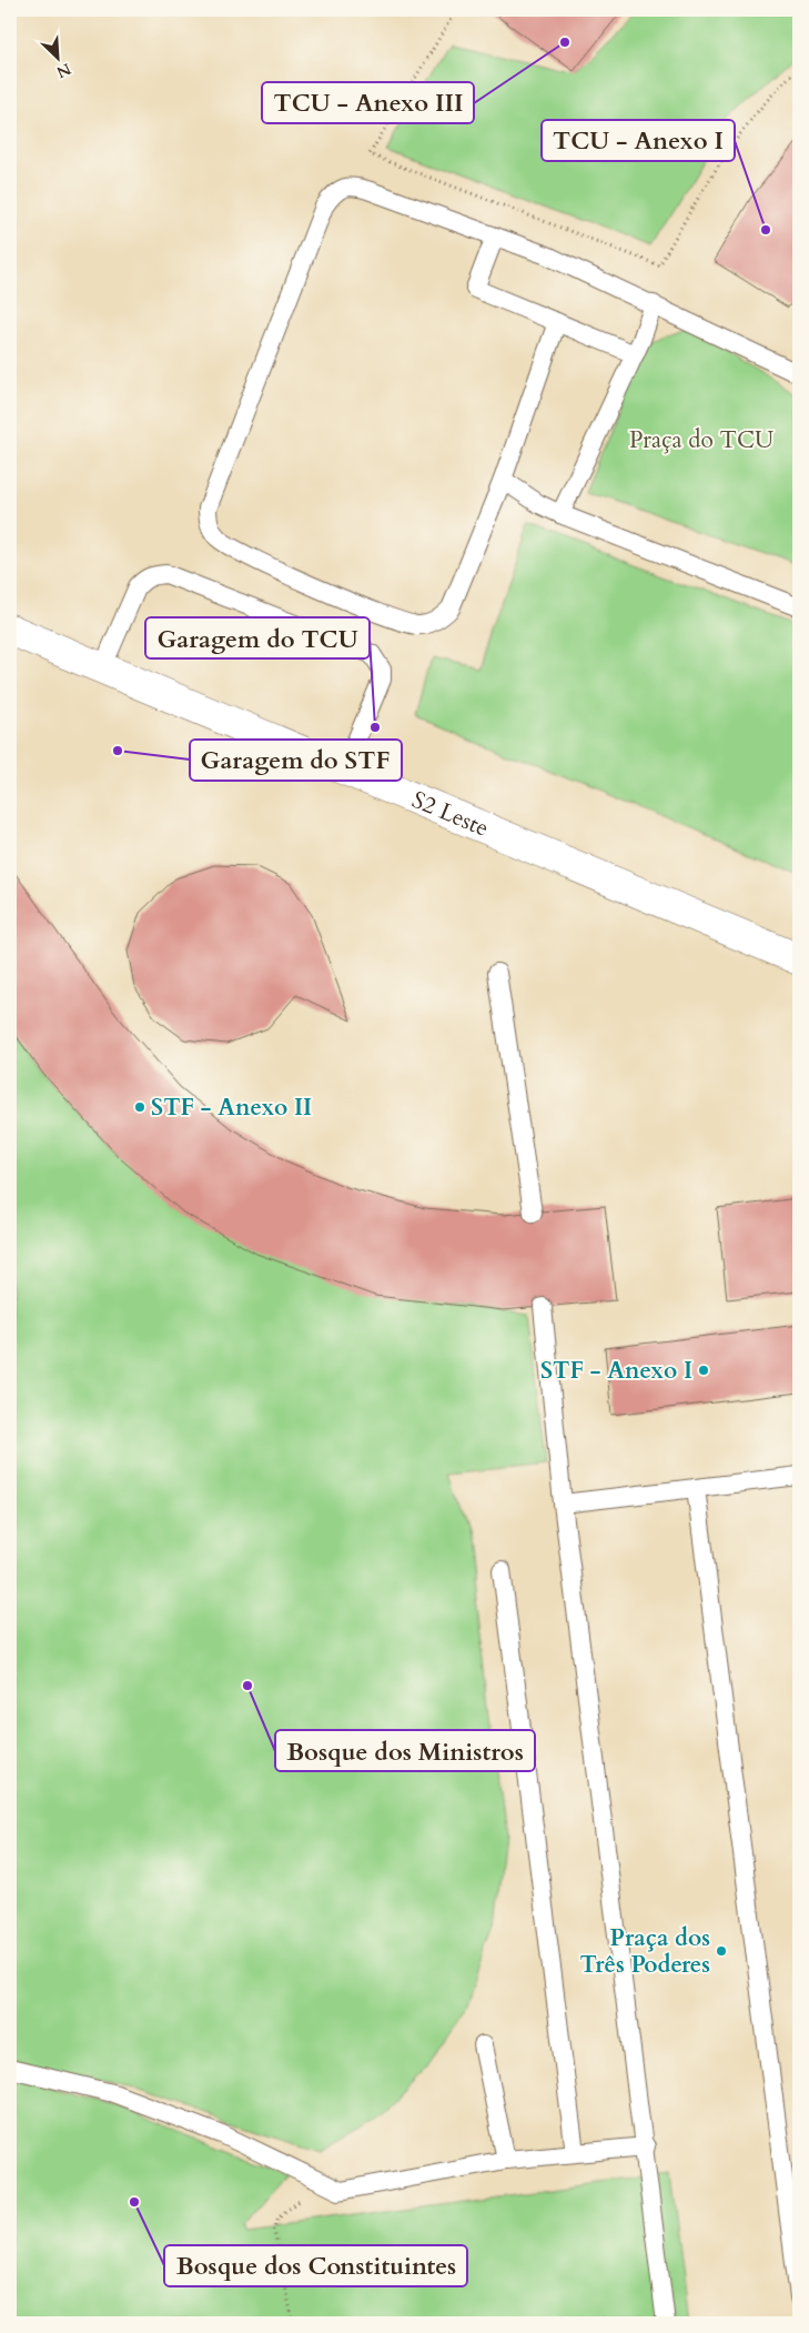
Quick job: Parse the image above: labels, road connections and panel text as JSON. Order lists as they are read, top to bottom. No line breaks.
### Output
{"streets":{"main road":["S2 Leste"]},"parks":["Praça do TCU"],"places":["TCU - Anexo III","TCU - Anexo I","Garagem do TCU","Garagem do STF","STF - Anexo II","STF - Anexo I","Bosque dos Ministros","Praça dos Três Poderes","Bosque dos Constituintes"],"north":"bottom right"}
